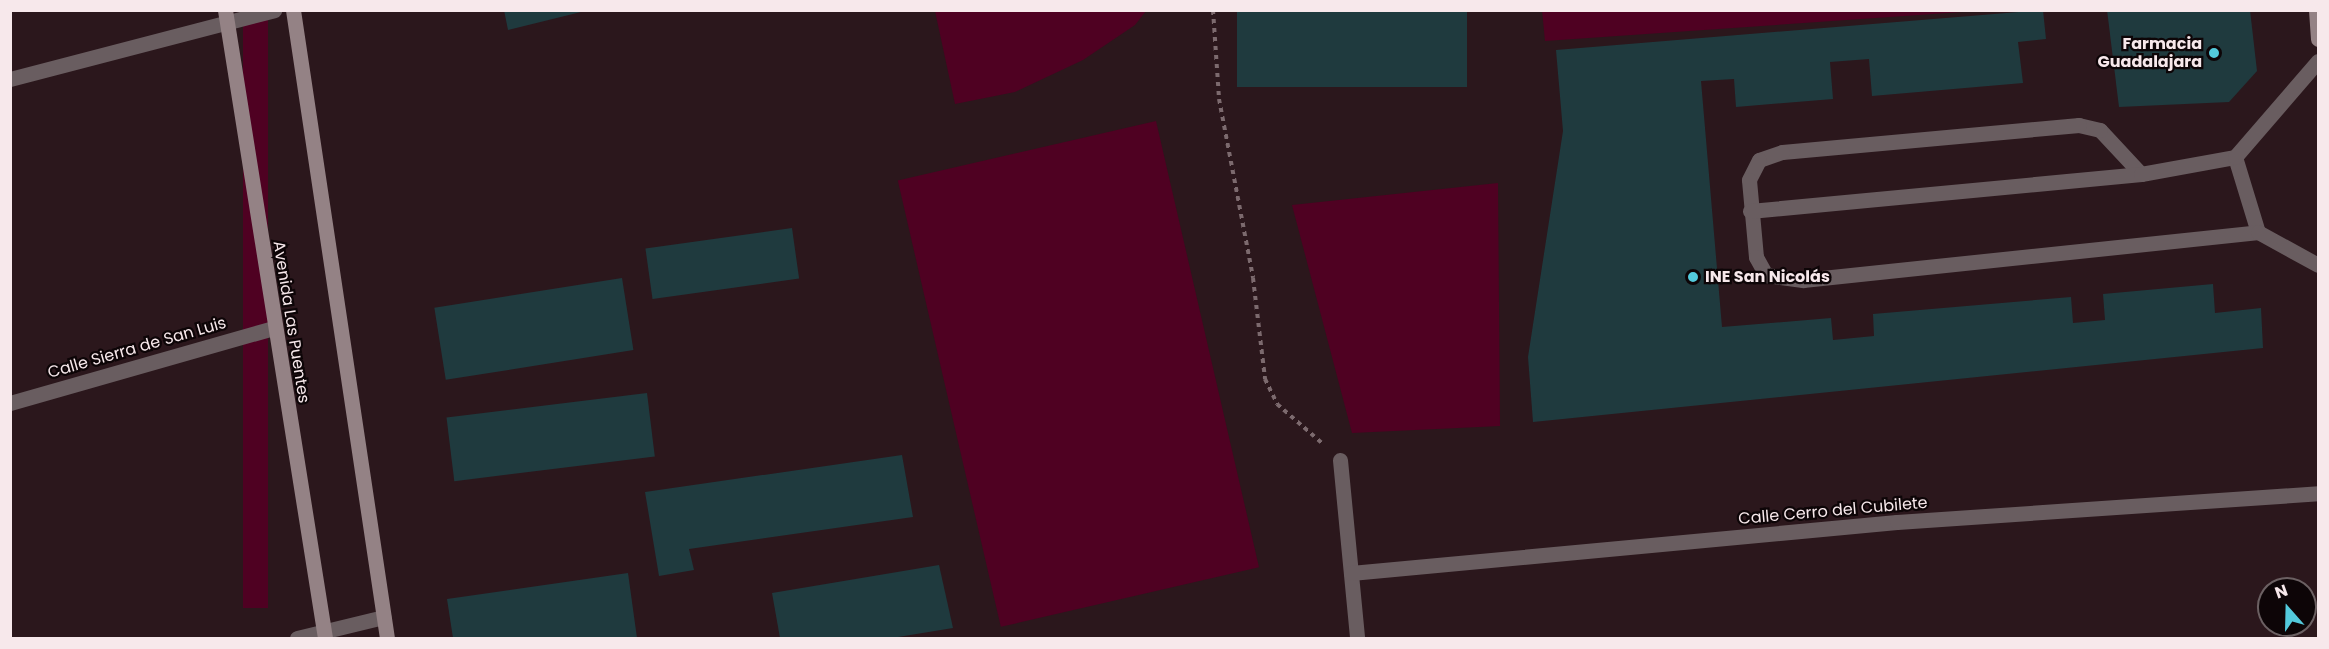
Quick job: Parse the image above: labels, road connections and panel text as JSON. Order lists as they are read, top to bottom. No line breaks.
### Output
{"streets":{"street":["Avenida Las Puentes","Calle Sierra de San Luis","Calle Cerro del Cubilete"]},"crossings":[["Avenida Las Puentes","Calle Sierra de San Luis"]],"places":["Farmacia Guadalajara","INE San Nicolás"],"north":"top"}
